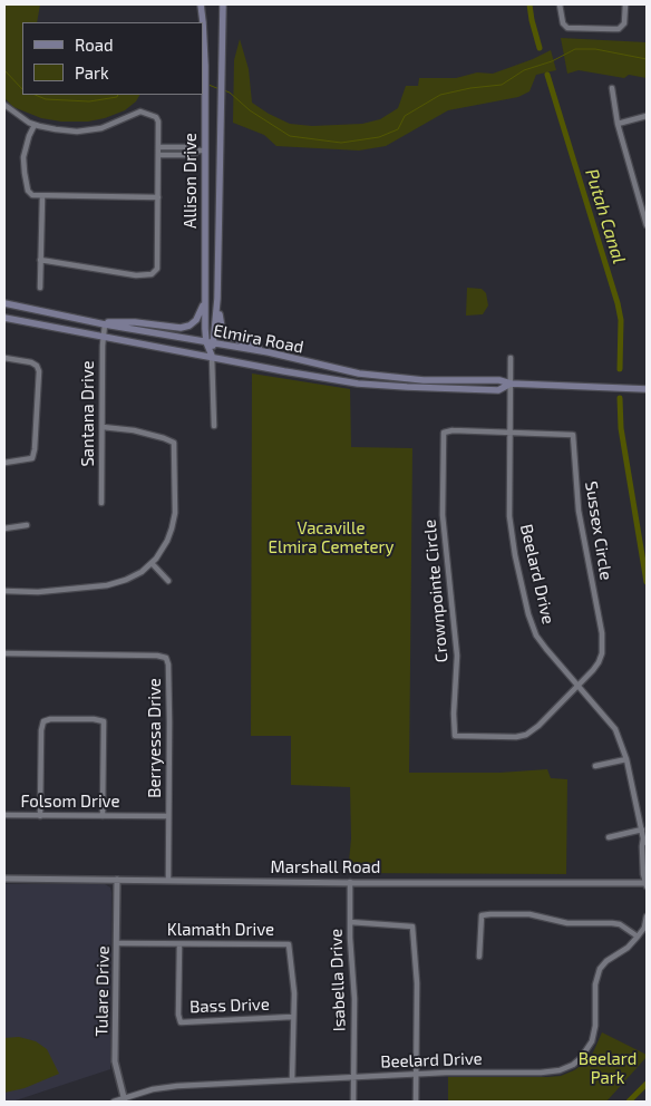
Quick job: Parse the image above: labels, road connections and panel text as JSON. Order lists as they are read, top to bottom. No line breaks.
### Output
{"streets":{"main road":["Allison Drive","Elmira Road"],"street":["Santana Drive","Sussex Circle","Beelard Drive","Crownpointe Circle","Berryessa Drive","Folsom Drive","Marshall Road","Klamath Drive","Isabella Drive","Tulare Drive","Bass Drive"]},"crossings":[["Allison Drive","Elmira Road"],["Elmira Road","Santana Drive"],["Elmira Road","Beelard Drive"],["Sussex Circle","Beelard Drive"],["Sussex Circle","Crownpointe Circle"],["Beelard Drive","Crownpointe Circle"],["Beelard Drive","Marshall Road"],["Beelard Drive","Klamath Drive"],["Beelard Drive","Isabella Drive"],["Beelard Drive","Tulare Drive"],["Berryessa Drive","Folsom Drive"],["Berryessa Drive","Marshall Road"],["Marshall Road","Isabella Drive"],["Marshall Road","Tulare Drive"],["Klamath Drive","Tulare Drive"],["Klamath Drive","Bass Drive"]],"water":["Putah Canal"],"parks":["Vacaville Elmira Cemetery","Beelard Park"],"legend":["Road","Park"]}
